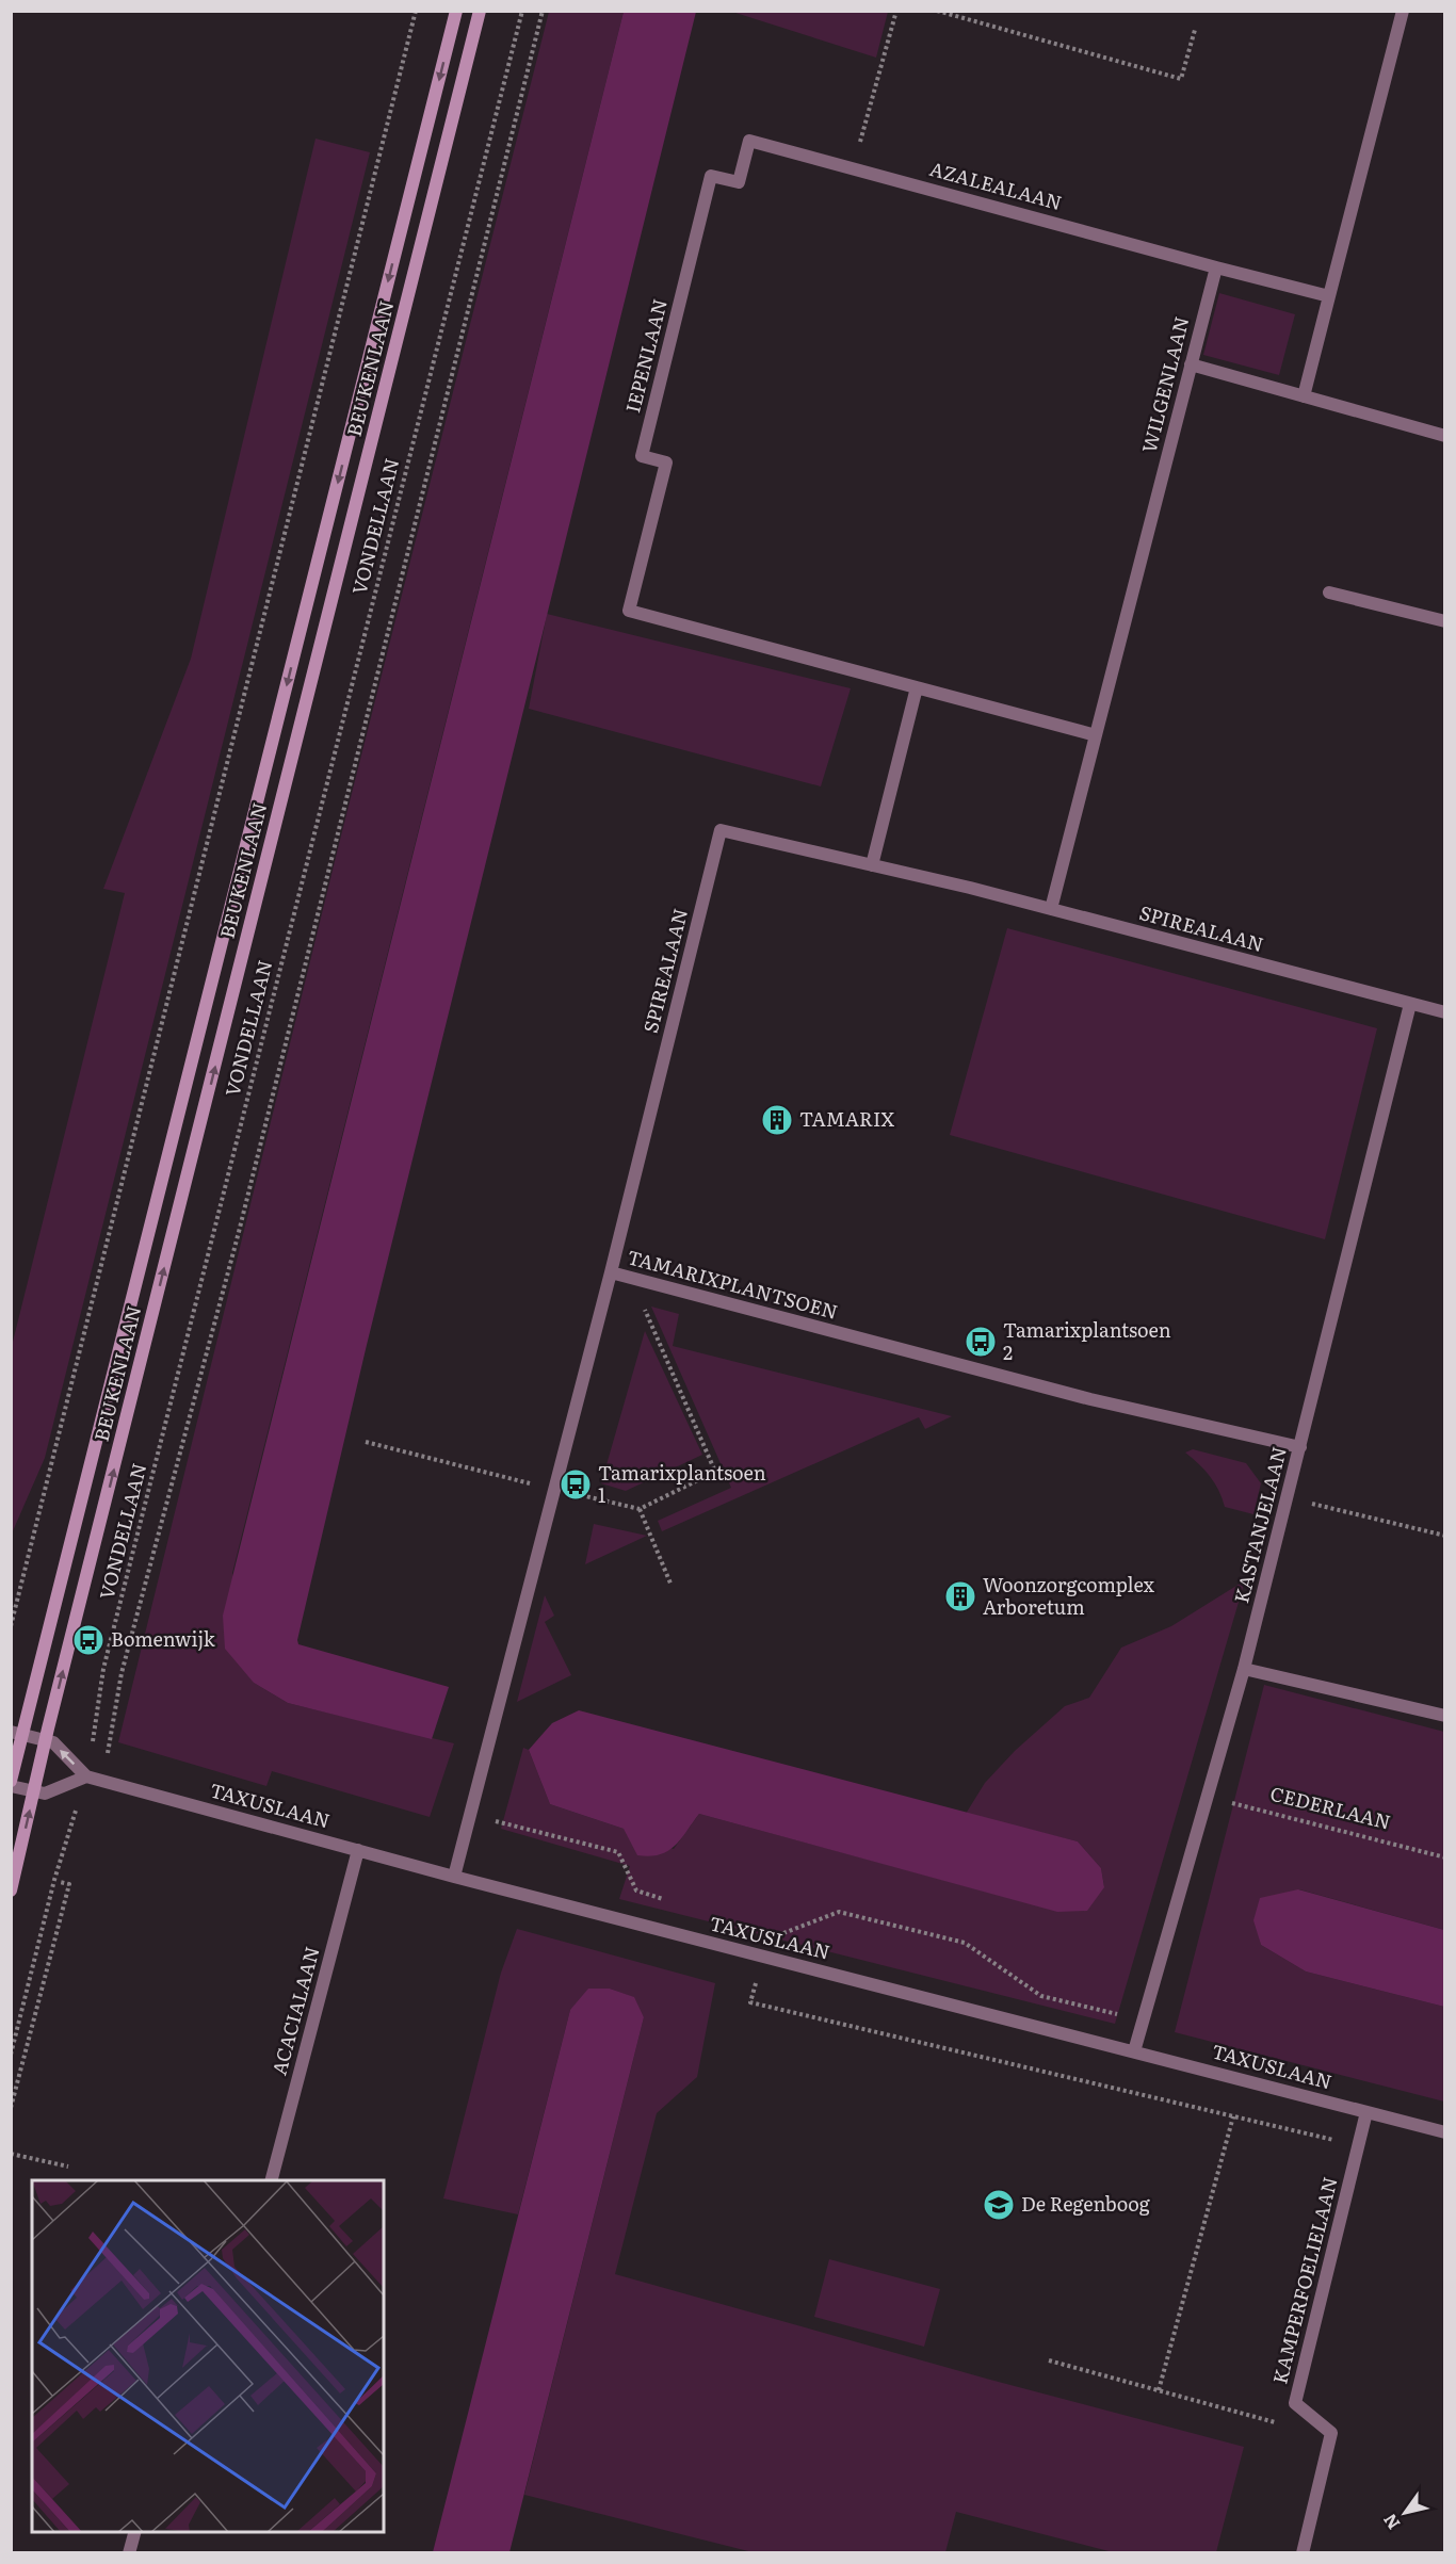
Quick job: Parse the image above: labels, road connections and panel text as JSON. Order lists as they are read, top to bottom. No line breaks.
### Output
{"streets":{"street":["AZALEALAAN","IEPENLAAN","BEUKENLAAN","WILGENLAAN","SPIREALAAN","TAMARIXPLANTSOEN","KASTANJELAAN","TAXUSLAAN","ACACIALAAN","KAMPERFOELIELAAN"],"path":["VONDELLAAN","CEDERLAAN"]},"crossings":[["AZALEALAAN","IEPENLAAN"],["AZALEALAAN","WILGENLAAN"],["WILGENLAAN","SPIREALAAN"],["VONDELLAAN","TAXUSLAAN"],["SPIREALAAN","TAMARIXPLANTSOEN"],["SPIREALAAN","KASTANJELAAN"],["TAMARIXPLANTSOEN","KASTANJELAAN"],["TAMARIXPLANTSOEN","TAXUSLAAN"],["KASTANJELAAN","TAXUSLAAN"],["KASTANJELAAN","CEDERLAAN"],["TAXUSLAAN","ACACIALAAN"],["TAXUSLAAN","KAMPERFOELIELAAN"]],"places":{"building":["TAMARIX","Woonzorgcomplex Arboretum"],"bus stop":["Tamarixplantsoen 2","Tamarixplantsoen 1","Bomenwijk"],"school or university":["De Regenboog"]},"north":"bottom left"}
